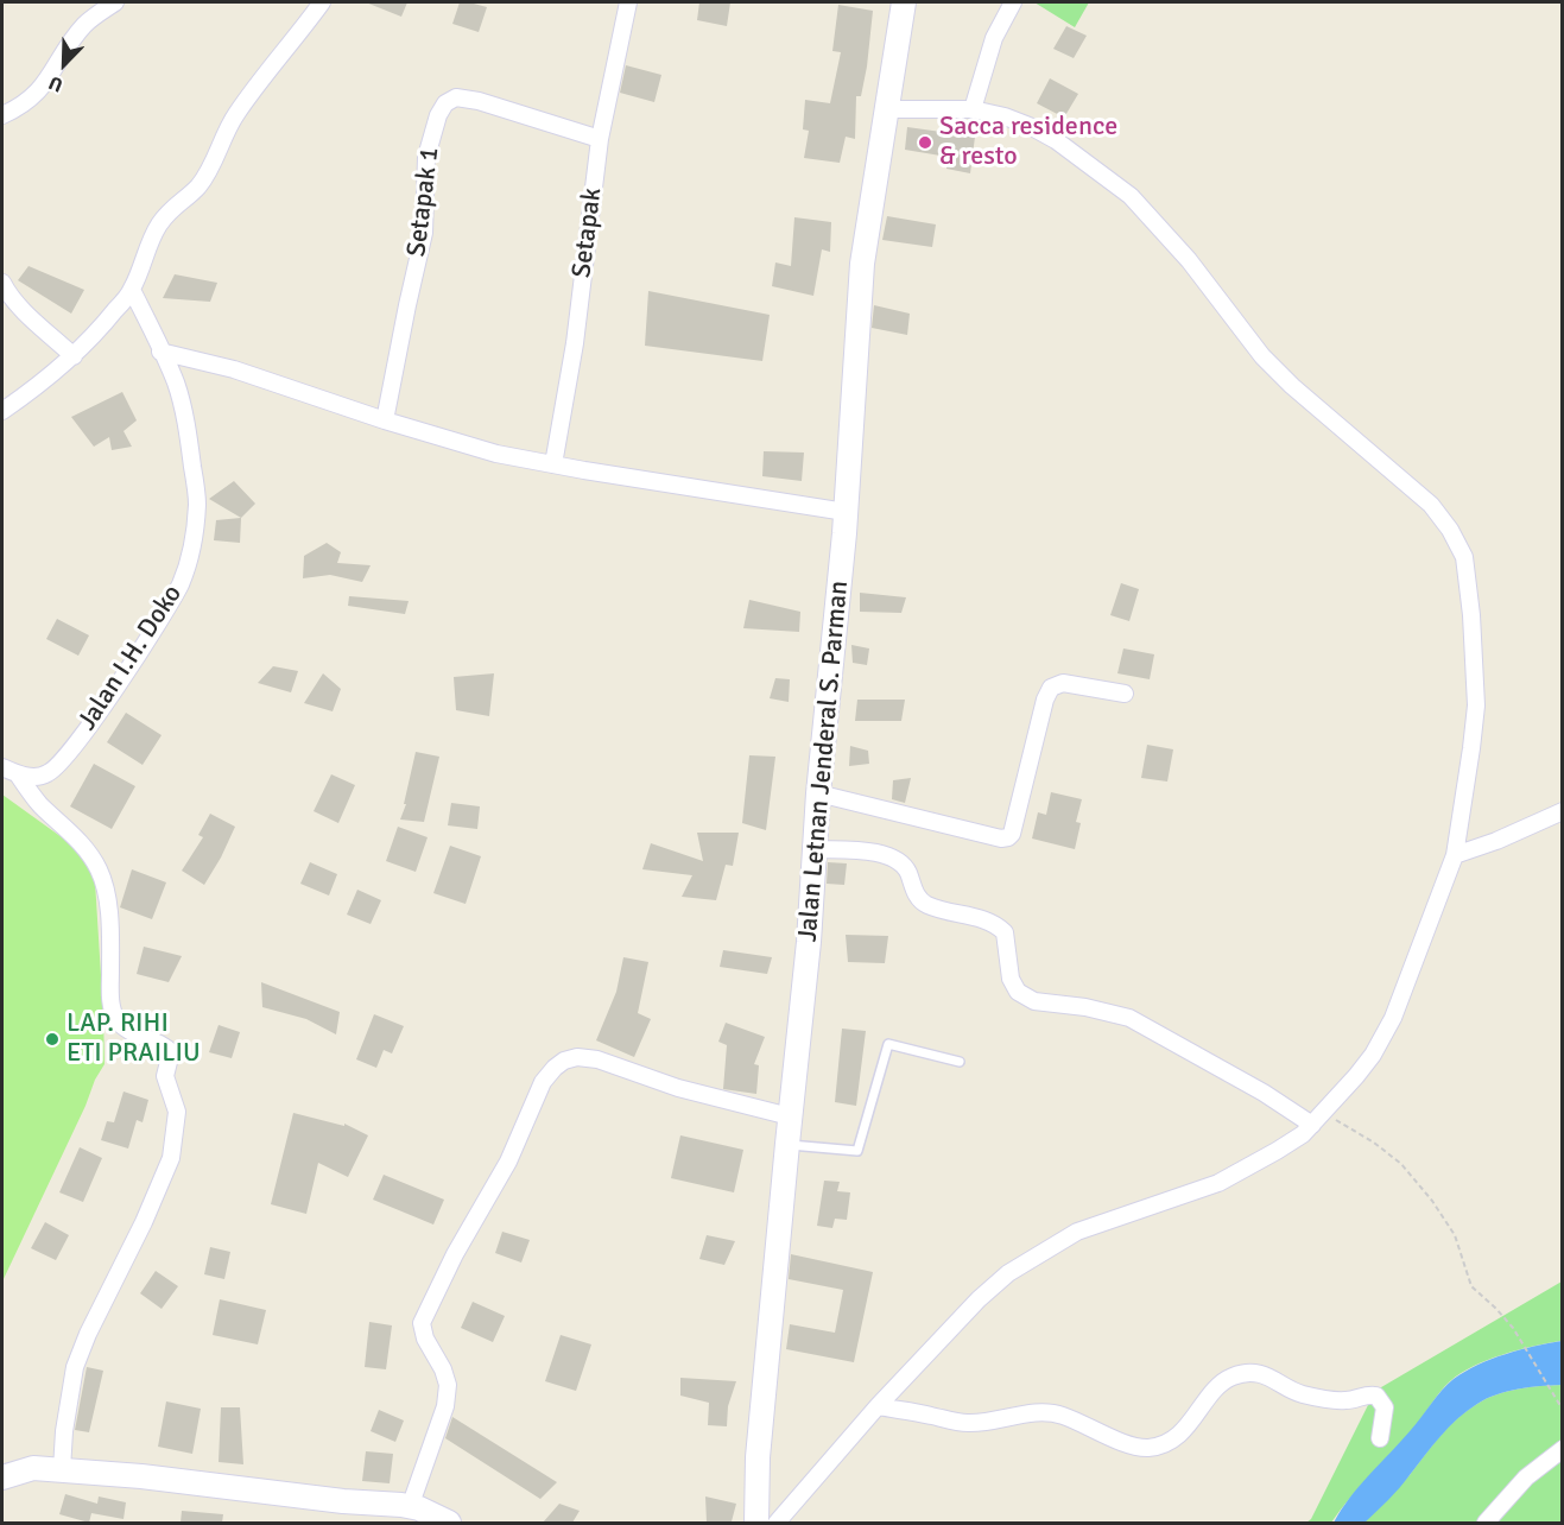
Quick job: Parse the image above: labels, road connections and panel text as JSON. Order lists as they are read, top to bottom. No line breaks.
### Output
{"streets":{"street":["Setapak 1","Setapak","Jalan I.H. Doko","Jalan Letnan Jenderal S. Parman"]},"crossings":[["Setapak 1","Setapak"]],"places":["Sacca residence & resto","LAP. RIHI ETI PRAILIU"],"north":"bottom left"}
